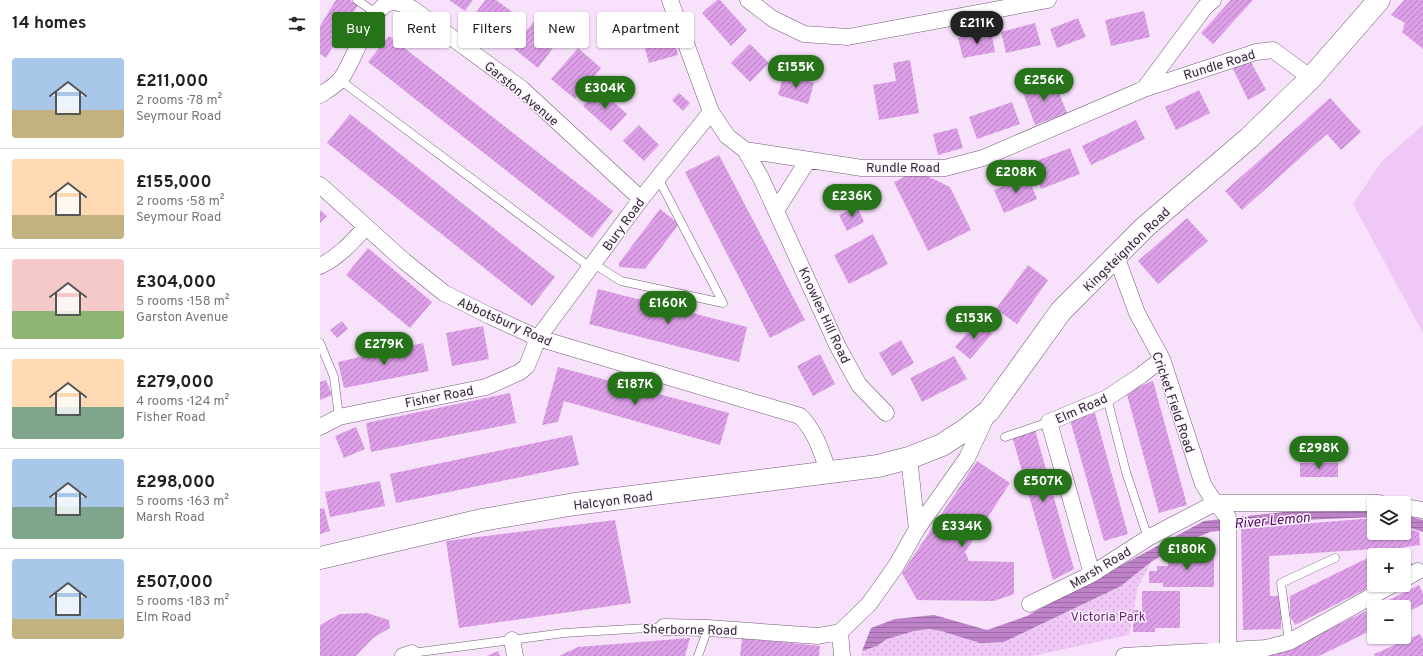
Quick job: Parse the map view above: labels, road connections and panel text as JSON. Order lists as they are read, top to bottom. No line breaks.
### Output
{"streets":{"main road":["Kingsteignton Road","Halcyon Road"],"street":["Rundle Road","Garston Avenue","Bury Road","Knowles Hill Road","Abbotsbury Road","Fisher Road","Cricket Field Road","Elm Road","Marsh Road","Sherborne Road"]},"crossings":[["Rundle Road","Kingsteignton Road"],["Rundle Road","Knowles Hill Road"],["Garston Avenue","Bury Road"],["Bury Road","Knowles Hill Road"],["Bury Road","Abbotsbury Road"],["Bury Road","Fisher Road"],["Kingsteignton Road","Cricket Field Road"],["Kingsteignton Road","Halcyon Road"],["Abbotsbury Road","Fisher Road"],["Abbotsbury Road","Halcyon Road"],["Cricket Field Road","Elm Road"],["Cricket Field Road","Marsh Road"],["Elm Road","Marsh Road"]],"water":["River Lemon"],"parks":["Victoria Park"],"page":{"heading":"14 homes","price":["£211K","£155K","£256K","£304K","£208K","£236K","£160K","£153K","£279K","£187K","£298K","£507K","£334K","£180K"],"chip":["Buy","Rent","Filters","New","Apartment"],"list":[{"name":"£211,000","note":"2 rooms · 78 m² · Seymour Road"},{"name":"£155,000","note":"2 rooms · 58 m² · Seymour Road"},{"name":"£304,000","note":"5 rooms · 158 m² · Garston Avenue"},{"name":"£279,000","note":"4 rooms · 124 m² · Fisher Road"},{"name":"£298,000","note":"5 rooms · 163 m² · Marsh Road"},{"name":"£507,000","note":"5 rooms · 183 m² · Elm Road"}],"map_buttons":["+","−"]}}
